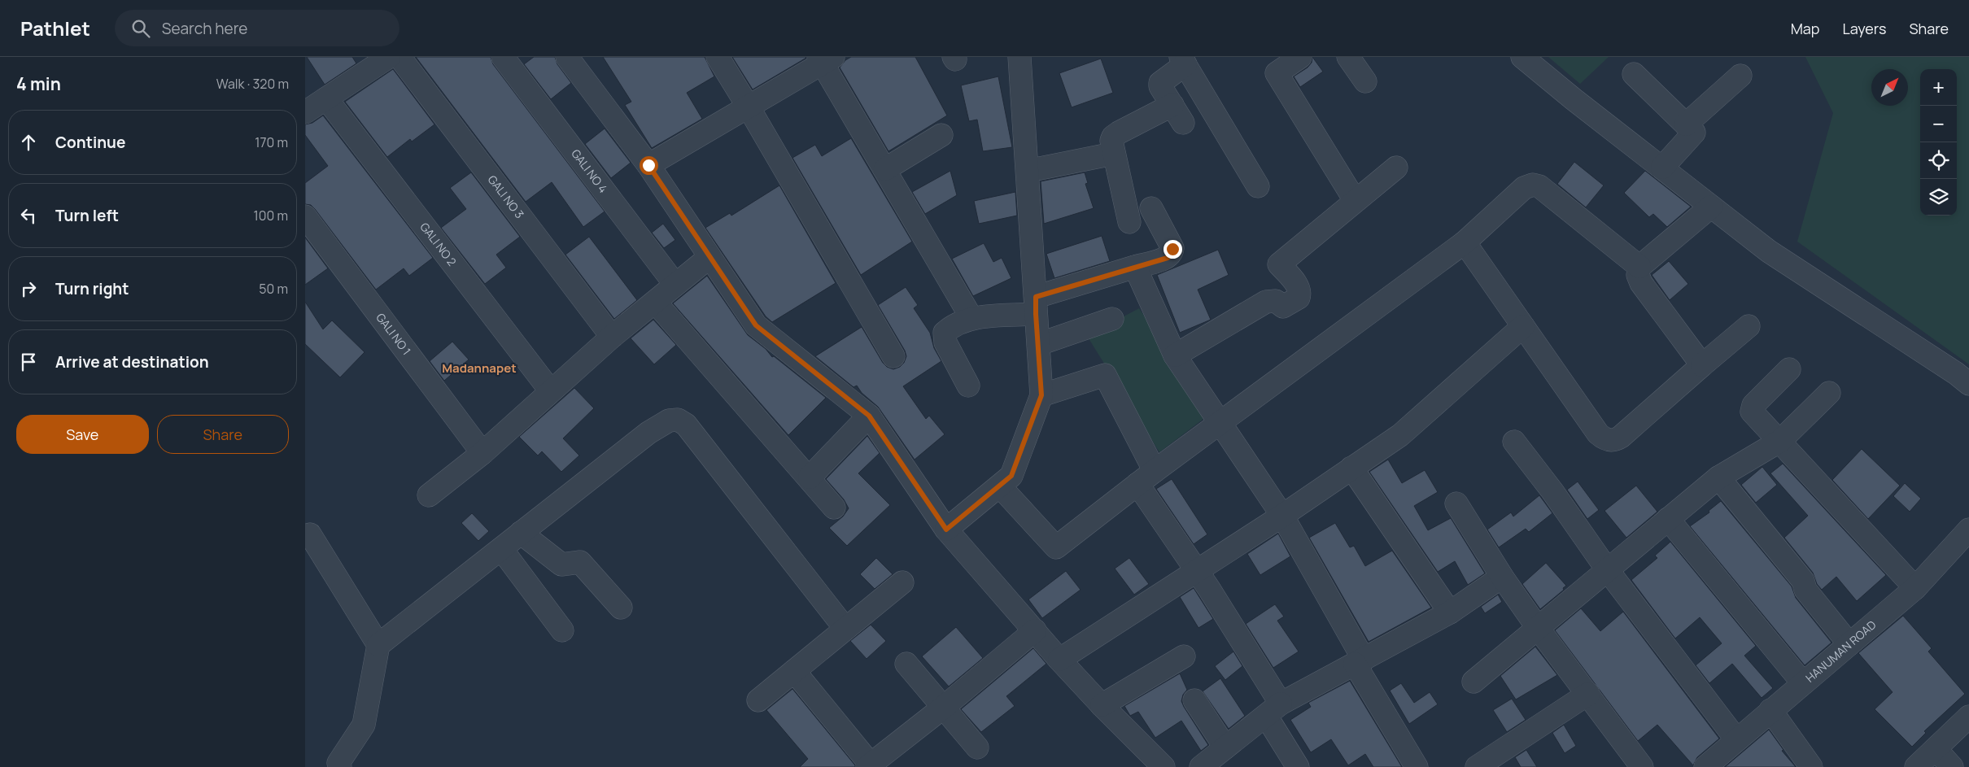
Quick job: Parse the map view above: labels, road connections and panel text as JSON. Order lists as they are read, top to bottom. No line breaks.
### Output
{"streets":{"street":["GALI NO 4","GALI NO 3","GALI NO 2","GALI NO 1","HANUMAN ROAD"]},"districts":["Madannapet"],"north":"top right","page":{"header":"Pathlet","search":"Search here","nav":["Map","Layers","Share"],"heading":["4 min","Walk · 320 m"],"map_buttons":["+","−"],"list":[["Continue","170 m"],["Turn left","100 m"],["Turn right","50 m"],"Arrive at destination"],"buttons":["Save","Share"]}}
